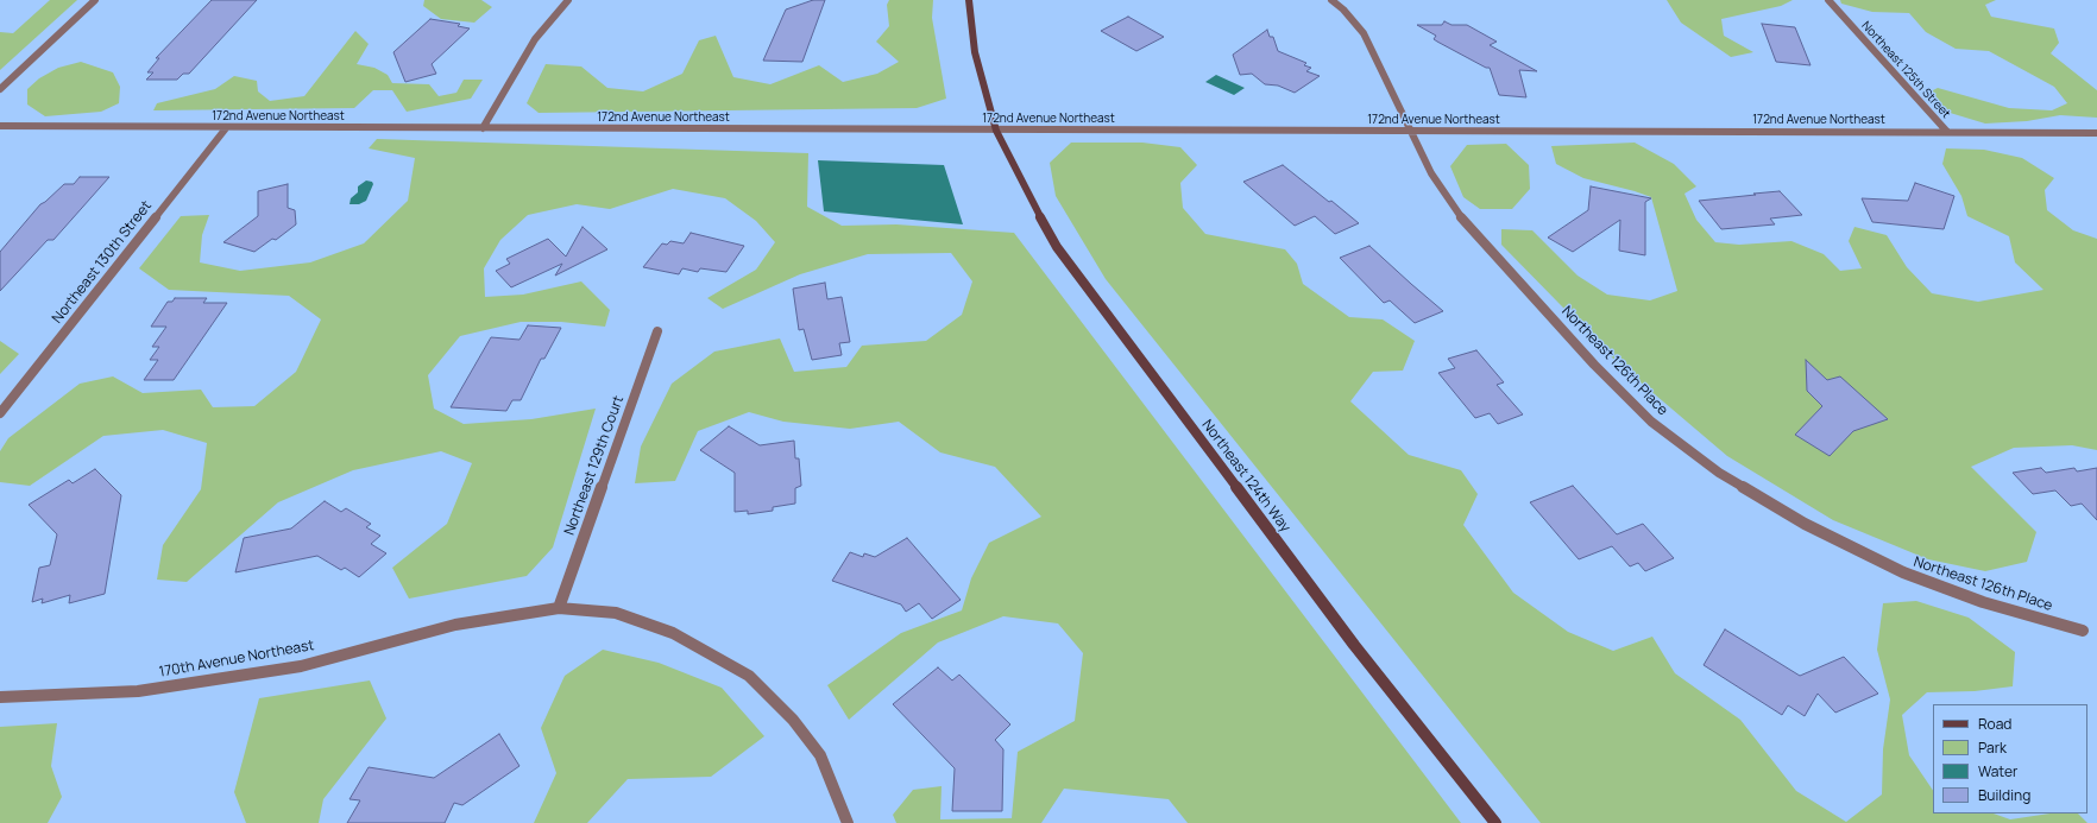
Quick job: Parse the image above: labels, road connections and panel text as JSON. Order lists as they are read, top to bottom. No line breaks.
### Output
{"streets":{"street":["Northeast 125th Street","172nd Avenue Northeast","Northeast 130th Street","Northeast 126th Place","Northeast 129th Court","Northeast 124th Way","170th Avenue Northeast"]},"crossings":[["Northeast 125th Street","172nd Avenue Northeast"],["172nd Avenue Northeast","Northeast 130th Street"],["172nd Avenue Northeast","Northeast 126th Place"],["172nd Avenue Northeast","Northeast 124th Way"],["Northeast 129th Court","170th Avenue Northeast"]],"legend":["Road","Park","Water","Building"]}
